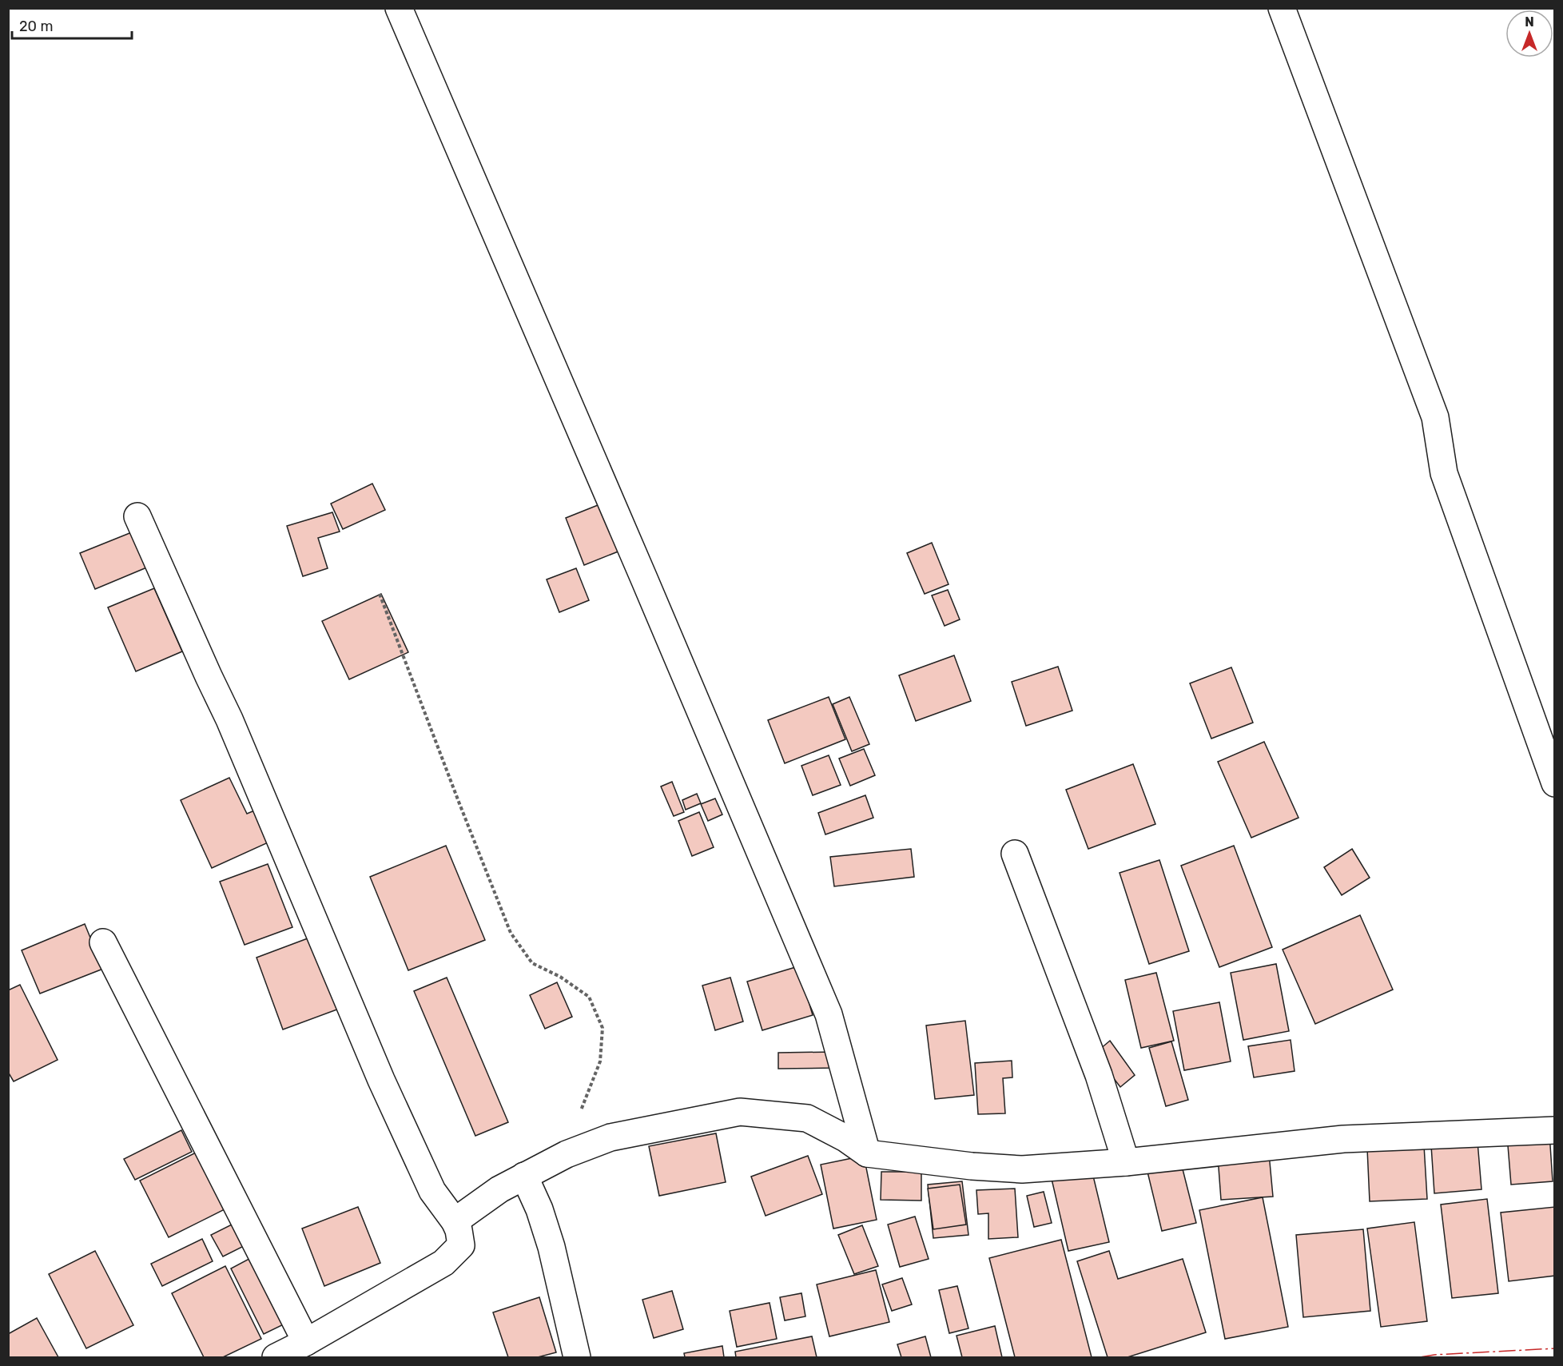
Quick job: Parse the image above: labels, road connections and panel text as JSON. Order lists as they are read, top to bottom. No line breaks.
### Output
{"scale_bar":"20 m","north":"top"}
